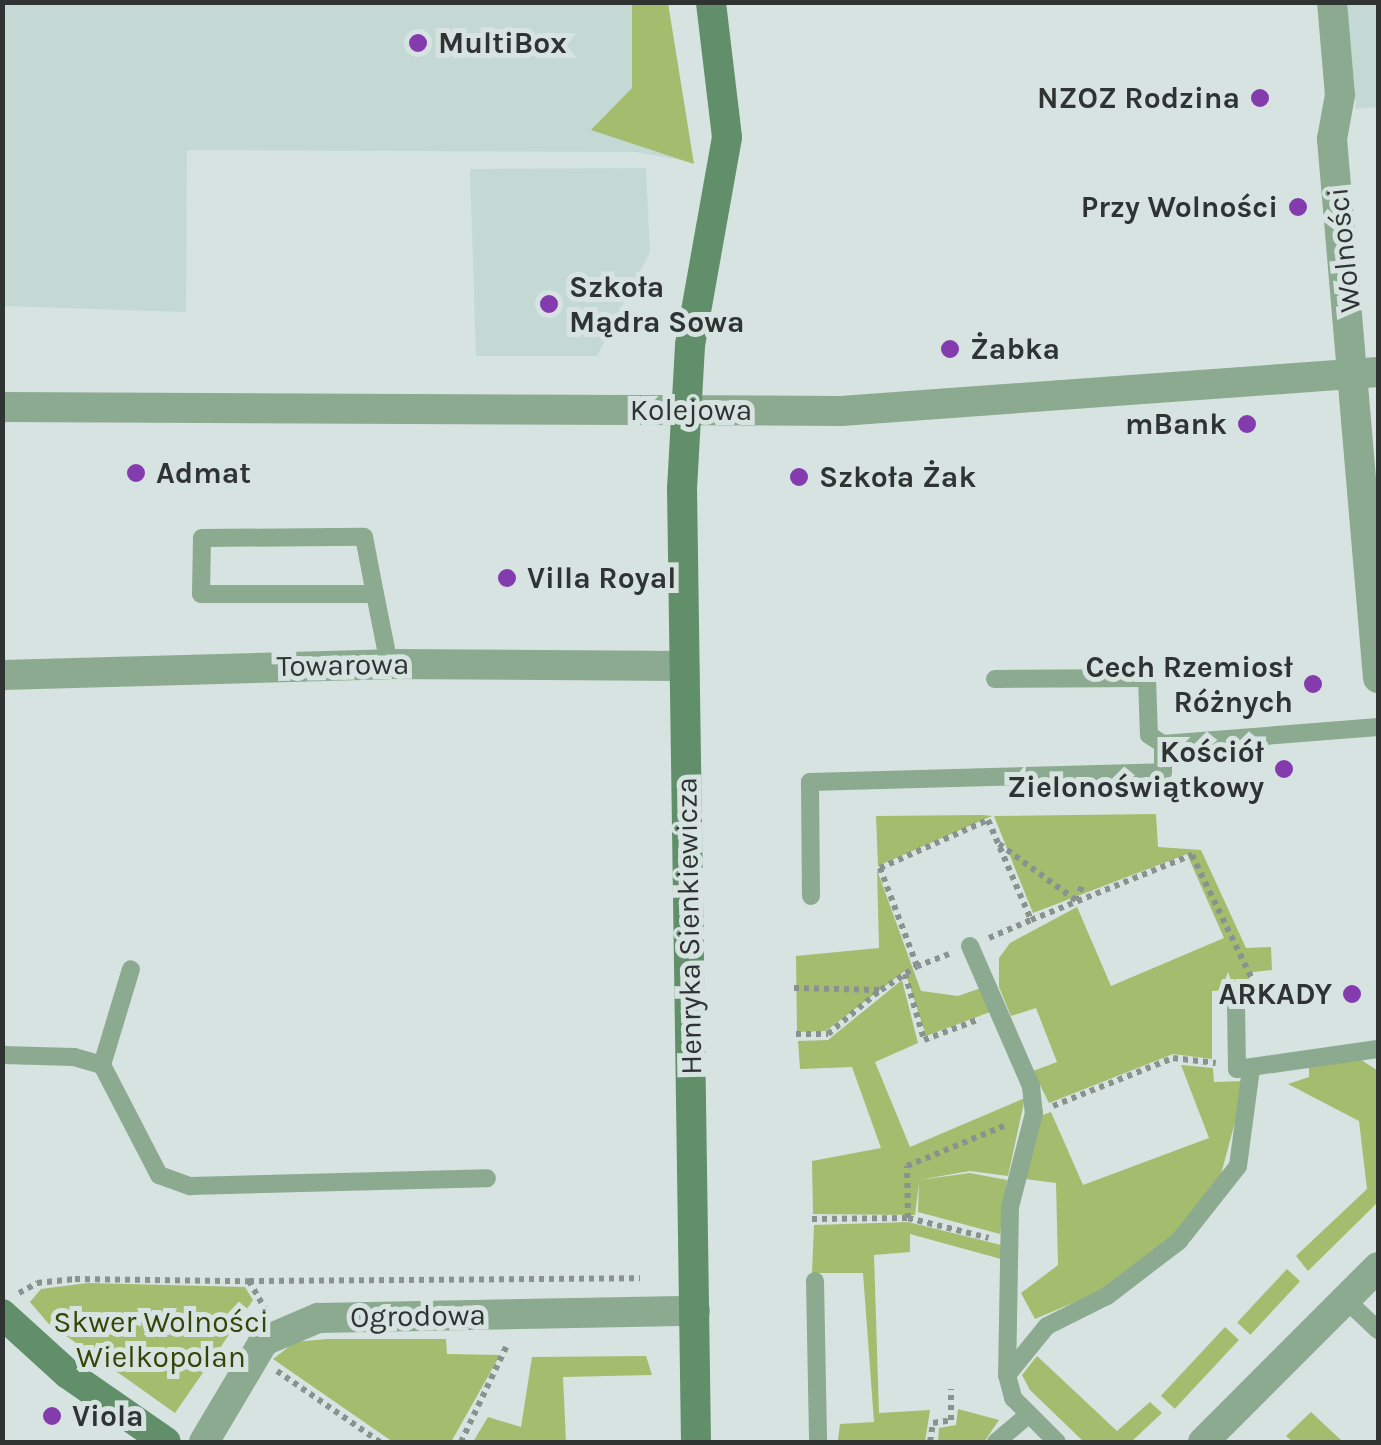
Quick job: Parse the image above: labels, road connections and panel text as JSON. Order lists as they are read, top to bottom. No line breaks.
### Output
{"streets":{"main road":["Henryka Sienkiewicza"],"street":["Wolności","Kolejowa","Towarowa","Ogrodowa"]},"crossings":[["Wolności","Kolejowa"],["Kolejowa","Henryka Sienkiewicza"],["Towarowa","Henryka Sienkiewicza"],["Henryka Sienkiewicza","Ogrodowa"]],"parks":["Skwer Wolności Wielkopolan"],"places":["MultiBox","NZOZ Rodzina","Przy Wolności","Szkoła Mądra Sowa","Żabka","mBank","Admat","Szkoła Żak","Villa Royal","Cech Rzemiosł Różnych","Kościół Zielonoświątkowy","ARKADY","Viola"]}
